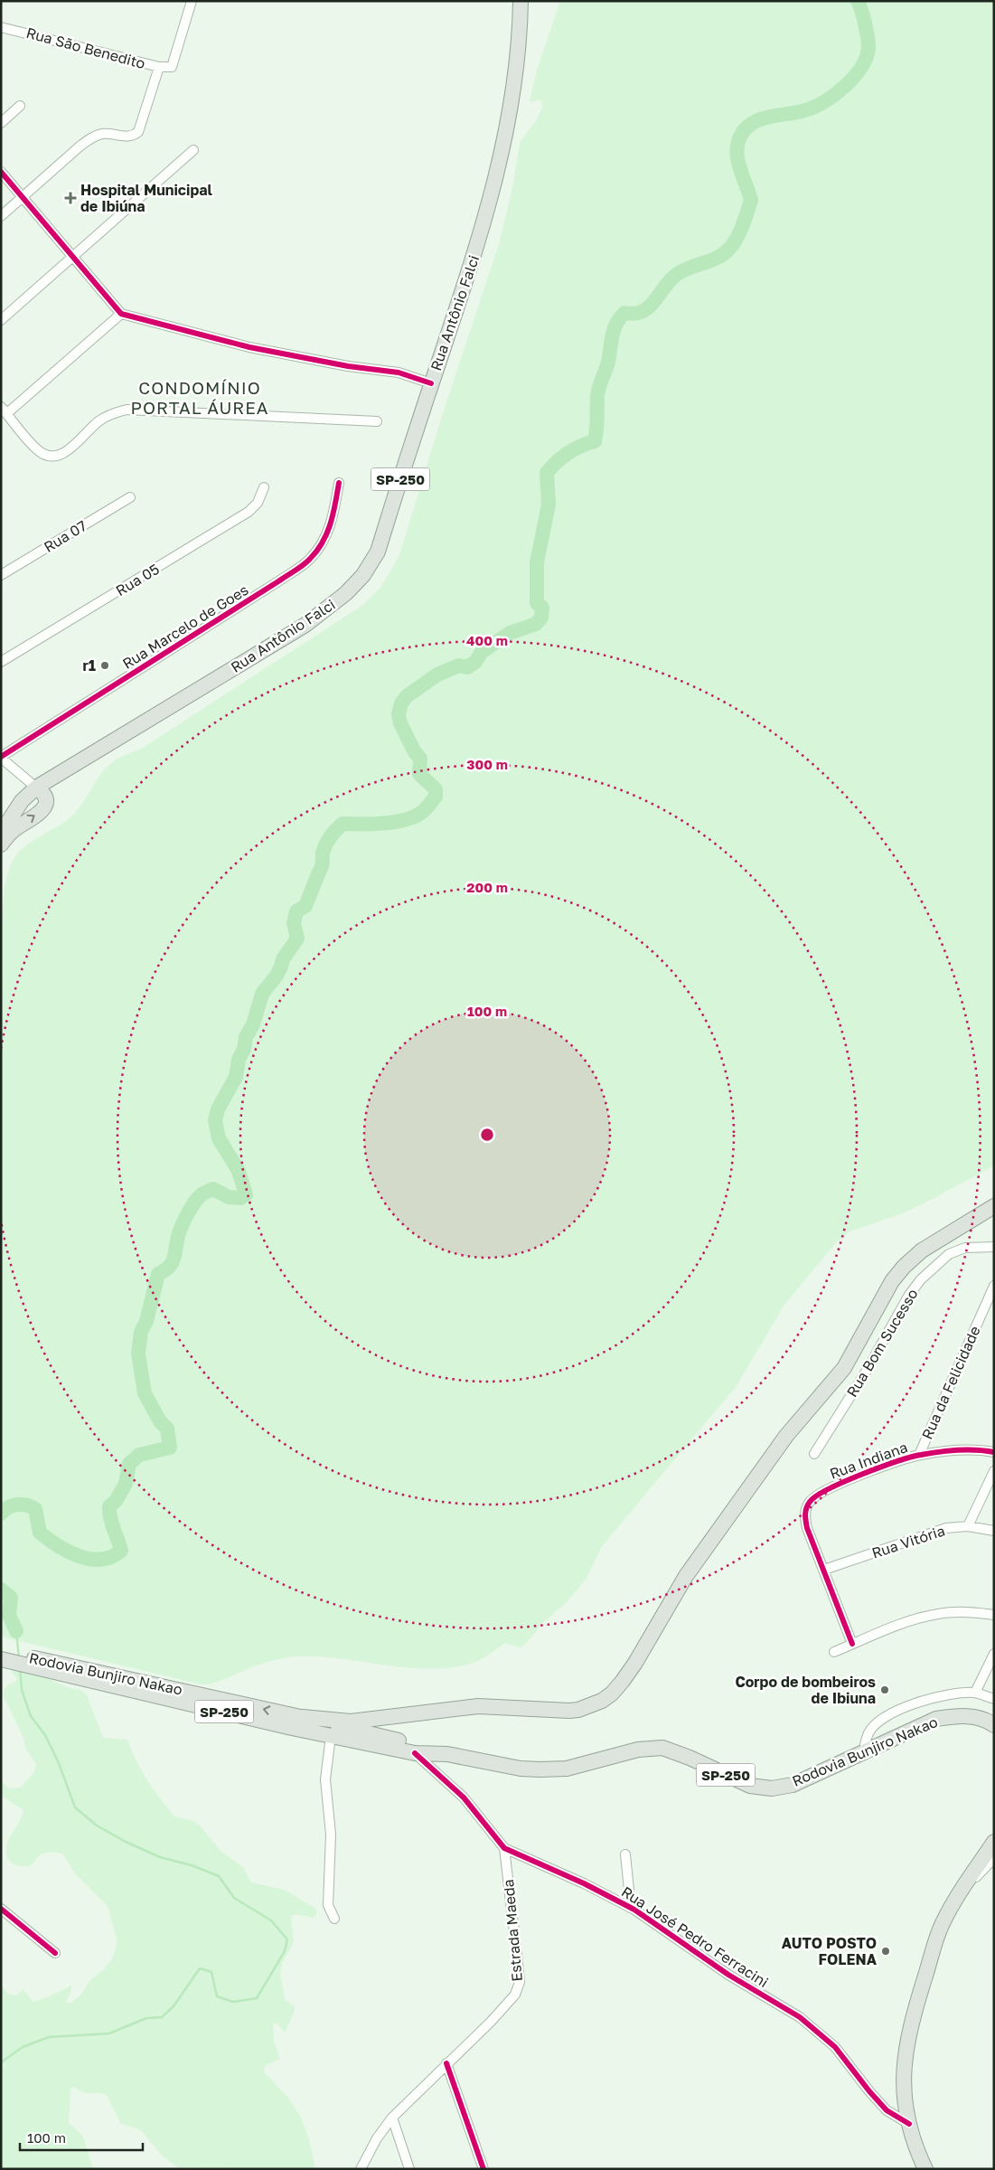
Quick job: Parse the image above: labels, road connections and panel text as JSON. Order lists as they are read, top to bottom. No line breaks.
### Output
{"streets":{"main road":["Rua Antônio Falci","SP-250","Rodovia Bunjiro Nakao"],"street":["Rua São Benedito","Rua 07","Rua 05","Rua Marcelo de Goes","Rua Bom Sucesso","Rua da Felicidade","Rua Indiana","Rua Vitória","Estrada Maeda","Rua José Pedro Ferracini"]},"crossings":[["Rua da Felicidade","Rua Indiana"],["Rua Indiana","Rua Vitória"],["Rodovia Bunjiro Nakao","Rua José Pedro Ferracini"],["Estrada Maeda","Rua José Pedro Ferracini"]],"districts":["CONDOMÍNIO PORTAL ÁUREA"],"places":{"health":["Hospital Municipal de Ibiúna"],"other":["r1","Corpo de bombeiros de Ibiuna","AUTO POSTO FOLENA"]},"scale_bar":"100 m","rings":["400 m","300 m","200 m","100 m"]}
